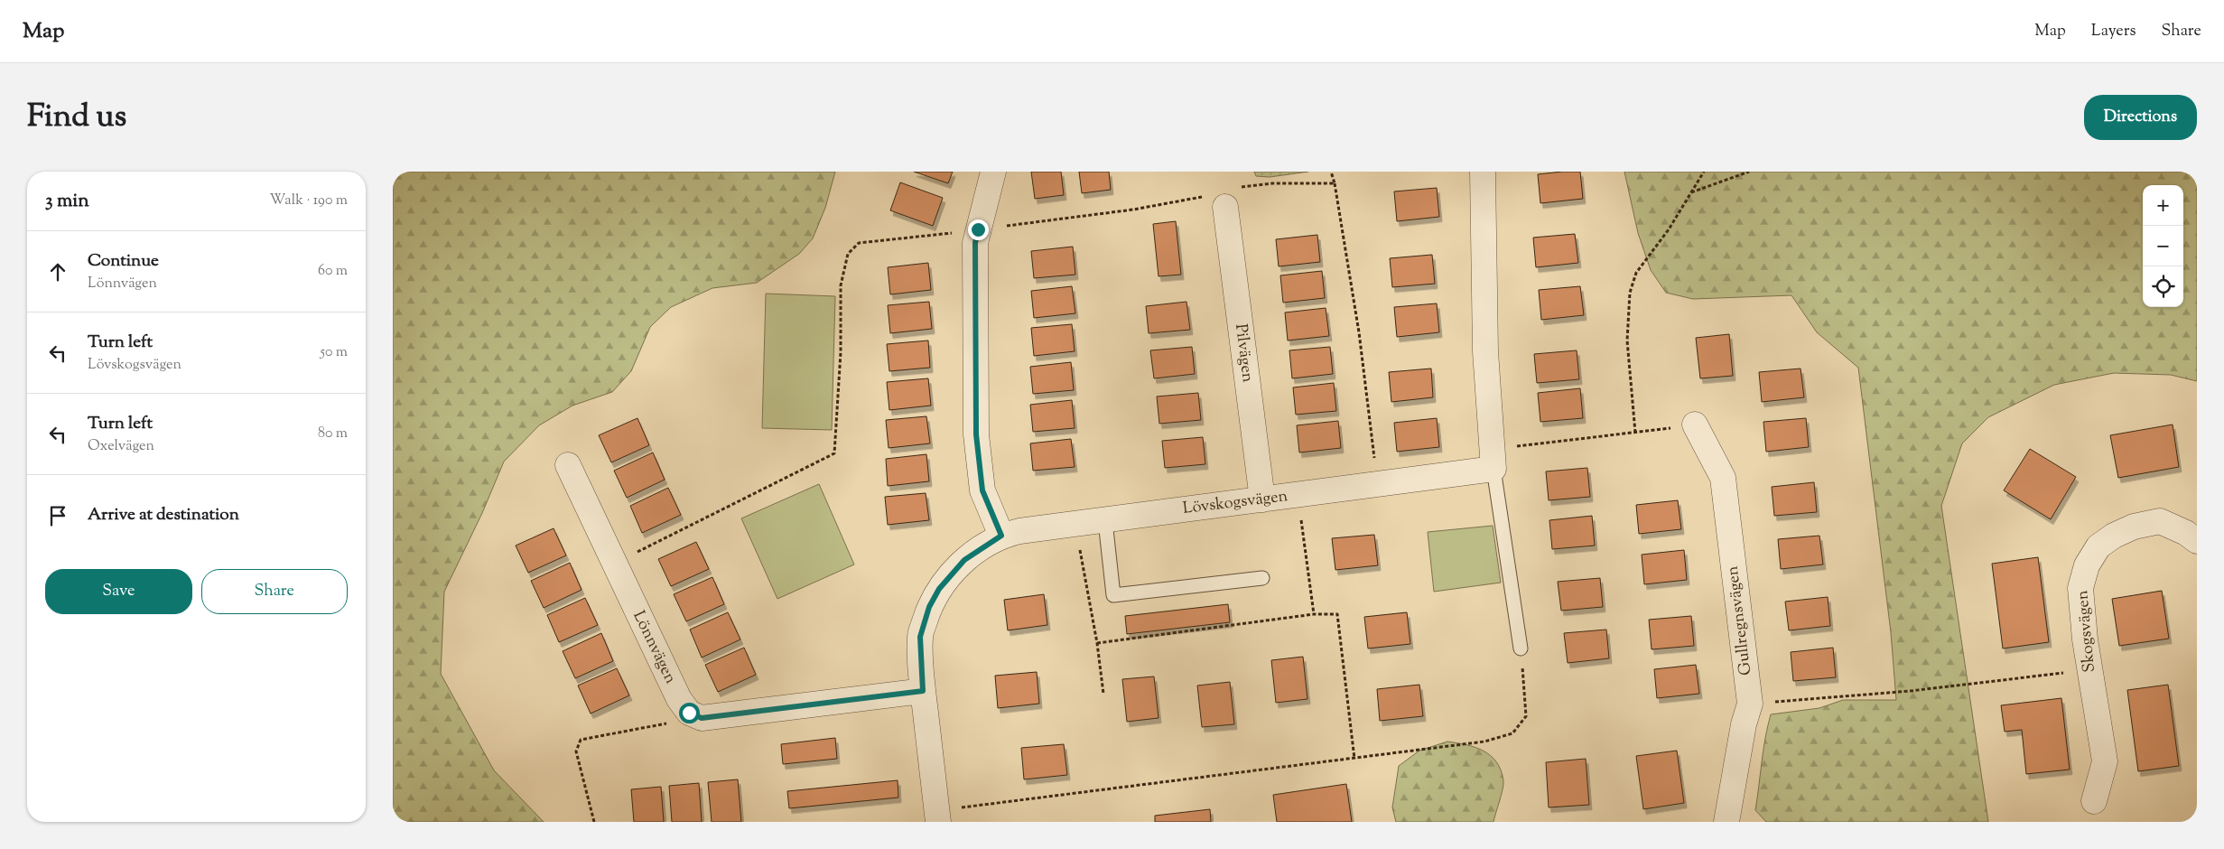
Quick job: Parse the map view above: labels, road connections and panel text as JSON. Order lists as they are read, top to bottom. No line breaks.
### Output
{"streets":{"street":["Pilvägen","Lövskogsvägen","Gullregnsvägen","Skogsvägen","Lönnvägen"]},"crossings":[["Pilvägen","Lövskogsvägen"]],"page":{"header":"Map","nav":["Map","Layers","Share"],"title":"Find us","buttons":["Directions",["Save","Share"]],"heading":["3 min","Walk · 190 m"],"map_buttons":["+","−"],"list":[["Continue","Lönnvägen","60 m"],["Turn left","Lövskogsvägen","50 m"],["Turn left","Oxelvägen","80 m"],"Arrive at destination"]}}
